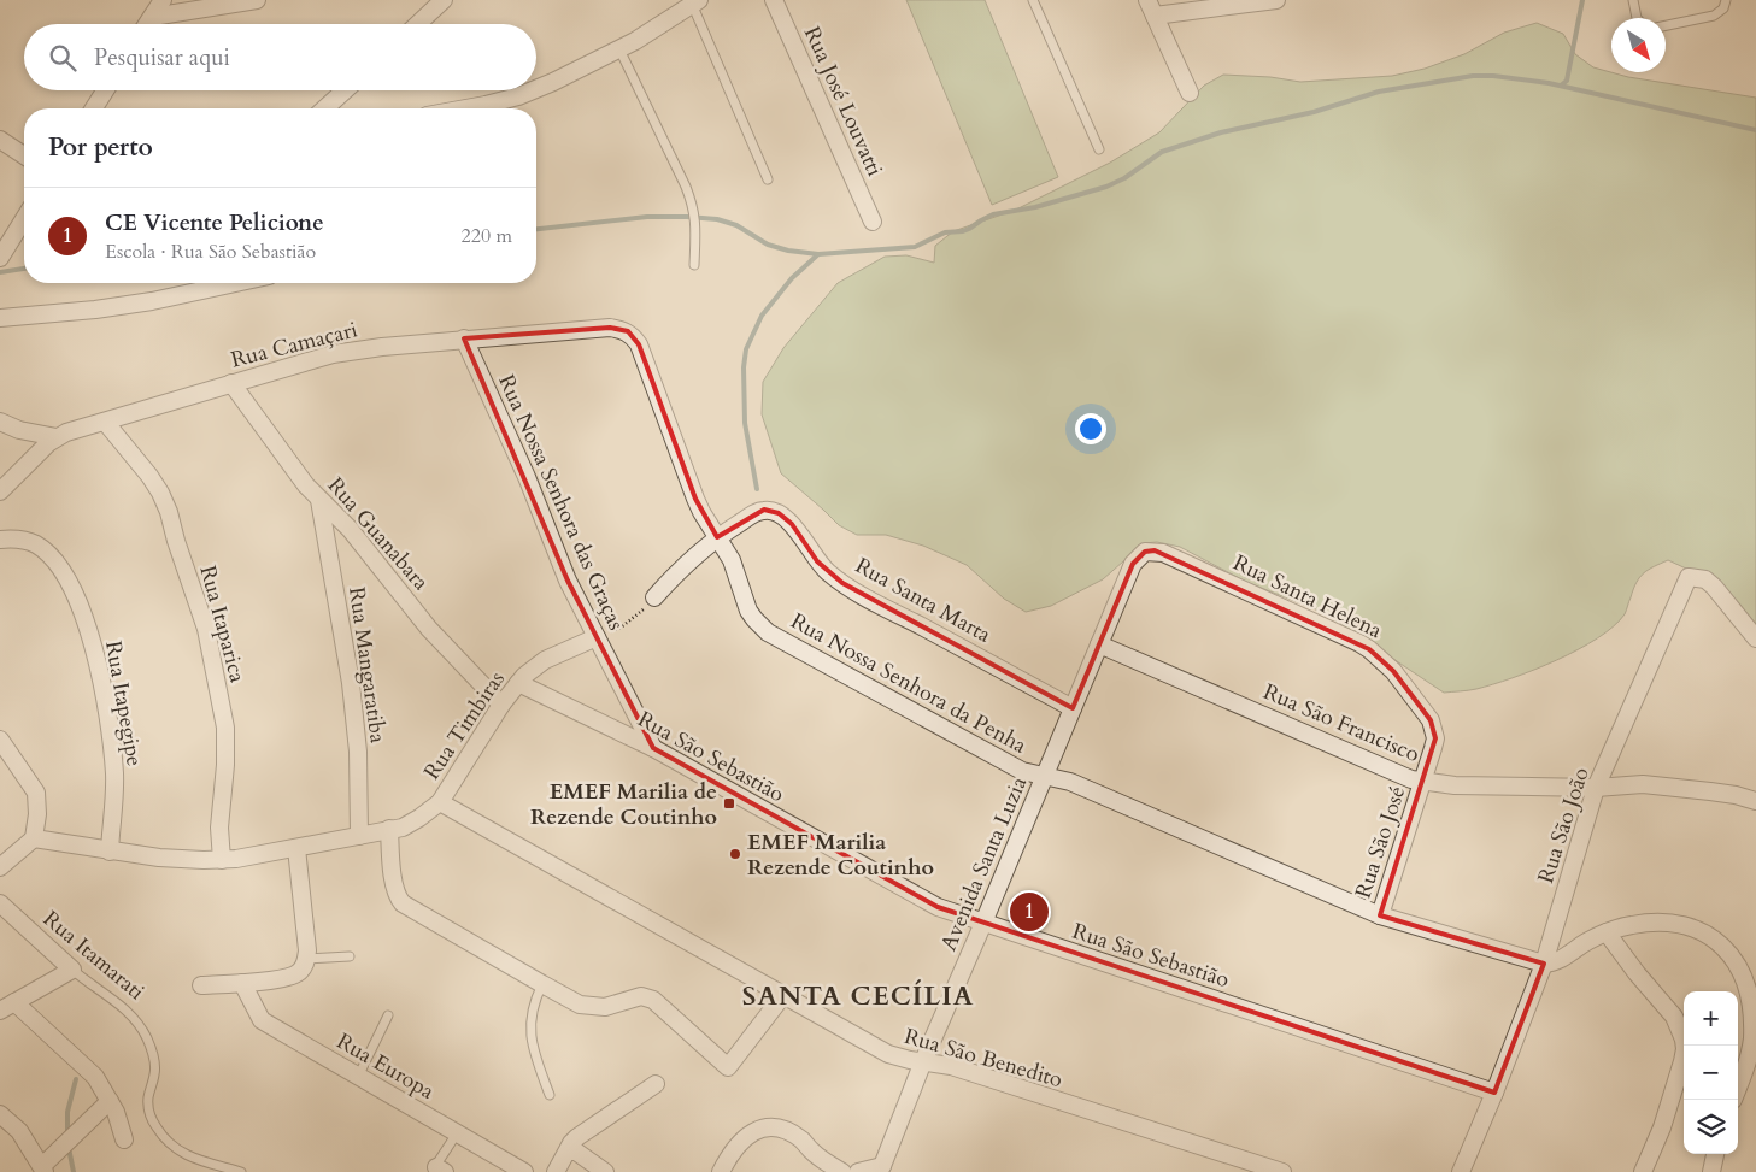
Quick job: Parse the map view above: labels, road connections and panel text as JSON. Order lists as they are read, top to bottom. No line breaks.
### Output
{"streets":{"street":["Rua José Louvatti","Rua Camaçari","Rua Nossa Senhora das Graças","Rua Guanabara","Rua Santa Helena","Rua Santa Marta","Rua Itaparica","Rua Mangaratiba","Rua Nossa Senhora da Penha","Rua Itapegipe","Rua São Francisco","Rua Timbiras","Rua São Sebastião","Rua São João","Rua São José","Avenida Santa Luzia","Rua Itamarati","Rua São Benedito","Rua Europa"]},"crossings":[["Rua Camaçari","Rua Nossa Senhora das Graças"],["Rua Camaçari","Rua Guanabara"],["Rua Camaçari","Rua Itaparica"],["Rua Camaçari","Rua Nossa Senhora da Penha"],["Rua Nossa Senhora das Graças","Rua Timbiras"],["Rua Nossa Senhora das Graças","Rua São Sebastião"],["Rua Guanabara","Rua Mangaratiba"],["Rua Guanabara","Rua Timbiras"],["Rua Santa Helena","Rua São Francisco"],["Rua Santa Helena","Rua São José"],["Rua Santa Helena","Avenida Santa Luzia"],["Rua Santa Marta","Rua Nossa Senhora da Penha"],["Rua Santa Marta","Avenida Santa Luzia"],["Rua Itaparica","Rua Timbiras"],["Rua Mangaratiba","Rua Timbiras"],["Rua Nossa Senhora da Penha","Rua São João"],["Rua Nossa Senhora da Penha","Rua São José"],["Rua Nossa Senhora da Penha","Avenida Santa Luzia"],["Rua Itapegipe","Rua Timbiras"],["Rua São Francisco","Rua São João"],["Rua São Francisco","Rua São José"],["Rua São Francisco","Avenida Santa Luzia"],["Rua Timbiras","Rua São Sebastião"],["Rua Timbiras","Rua São Benedito"],["Rua São Sebastião","Rua São João"],["Rua São Sebastião","Avenida Santa Luzia"],["Avenida Santa Luzia","Rua São Benedito"]],"districts":["SANTA CECÍLIA"],"places":{"transit":["EMEF Marilia de Rezende Coutinho"],"other":["EMEF Marilia Rezende Coutinho"]},"north":"bottom right","page":{"search":"Pesquisar aqui","heading":"Por perto","list":[{"mark":"1","name":"CE Vicente Pelicione","note":"Escola · Rua São Sebastião","value":"220 m"}],"pins":"1","map_buttons":["+","−"]}}
